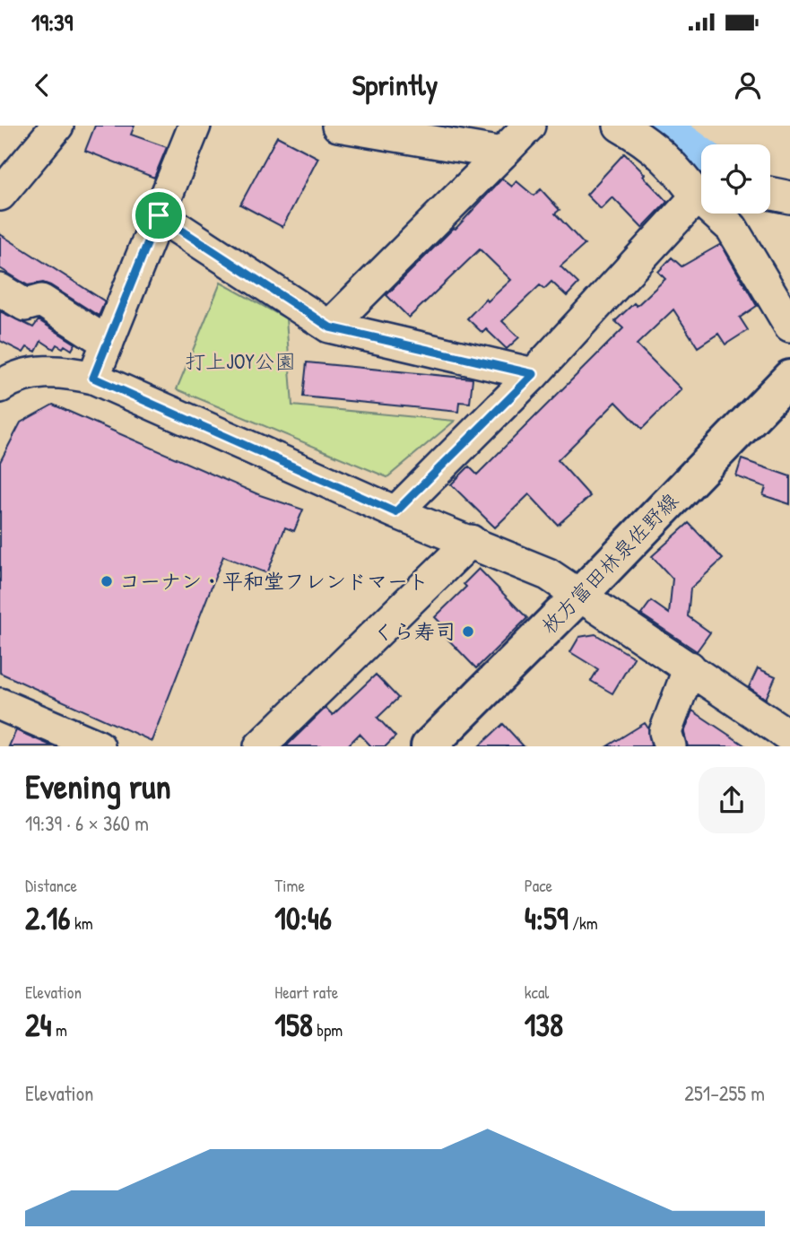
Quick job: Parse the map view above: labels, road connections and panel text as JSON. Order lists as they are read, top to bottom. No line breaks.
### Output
{"streets":{"main road":["枚方富田林泉佐野線"]},"parks":["打上JOY公園"],"places":["コーナン・平和堂フレンドマート","くら寿司"],"page":{"status":"19:39","header":"Sprintly","heading":["Evening run","19:39 · 6 × 360 m"],"stats":[["Distance","2.16 km"],["Time","10:46"],["Pace","4:59 /km"],["Elevation","24 m"],["Heart rate","158 bpm"],["kcal","138"]],"chart":["Elevation","251–255 m"]}}
